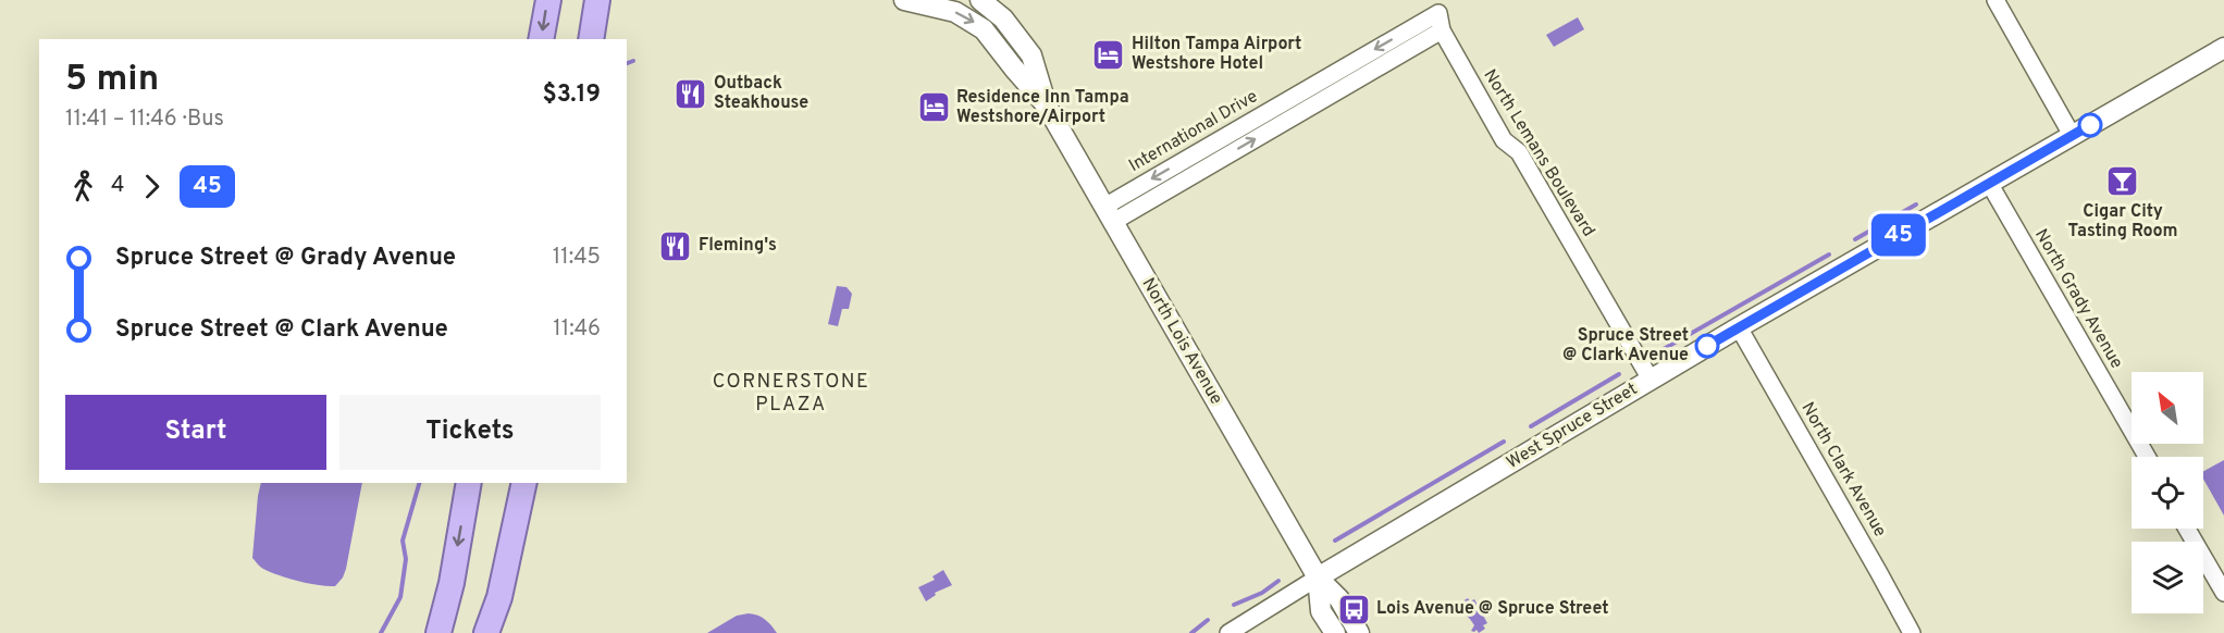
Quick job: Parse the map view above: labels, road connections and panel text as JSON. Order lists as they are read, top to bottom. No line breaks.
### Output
{"streets":{"street":["International Drive","North Lemans Boulevard","North Grady Avenue","North Lois Avenue","West Spruce Street","North Clark Avenue"]},"crossings":[["International Drive","North Lemans Boulevard"],["International Drive","North Lois Avenue"],["North Lemans Boulevard","West Spruce Street"],["North Grady Avenue","West Spruce Street"],["North Lois Avenue","West Spruce Street"],["West Spruce Street","North Clark Avenue"]],"districts":["CORNERSTONE PLAZA"],"places":{"hotel":["Hilton Tampa Airport Westshore Hotel","Residence Inn Tampa Westshore/Airport"],"restaurant":["Outback Steakhouse","Fleming's"],"bar":["Cigar City Tasting Room"],"other":["Spruce Street @ Clark Avenue"],"bus stop":["Lois Avenue @ Spruce Street"]},"lines":["bus line 45"],"north":"top left","page":{"on_map":"45","heading":["5 min","11:41 – 11:46 · Bus","$3.19"],"legs":["4","45"],"list":[{"name":"Spruce Street @ Grady Avenue","value":"11:45"},{"name":"Spruce Street @ Clark Avenue","value":"11:46"}],"buttons":["Start","Tickets"]}}
